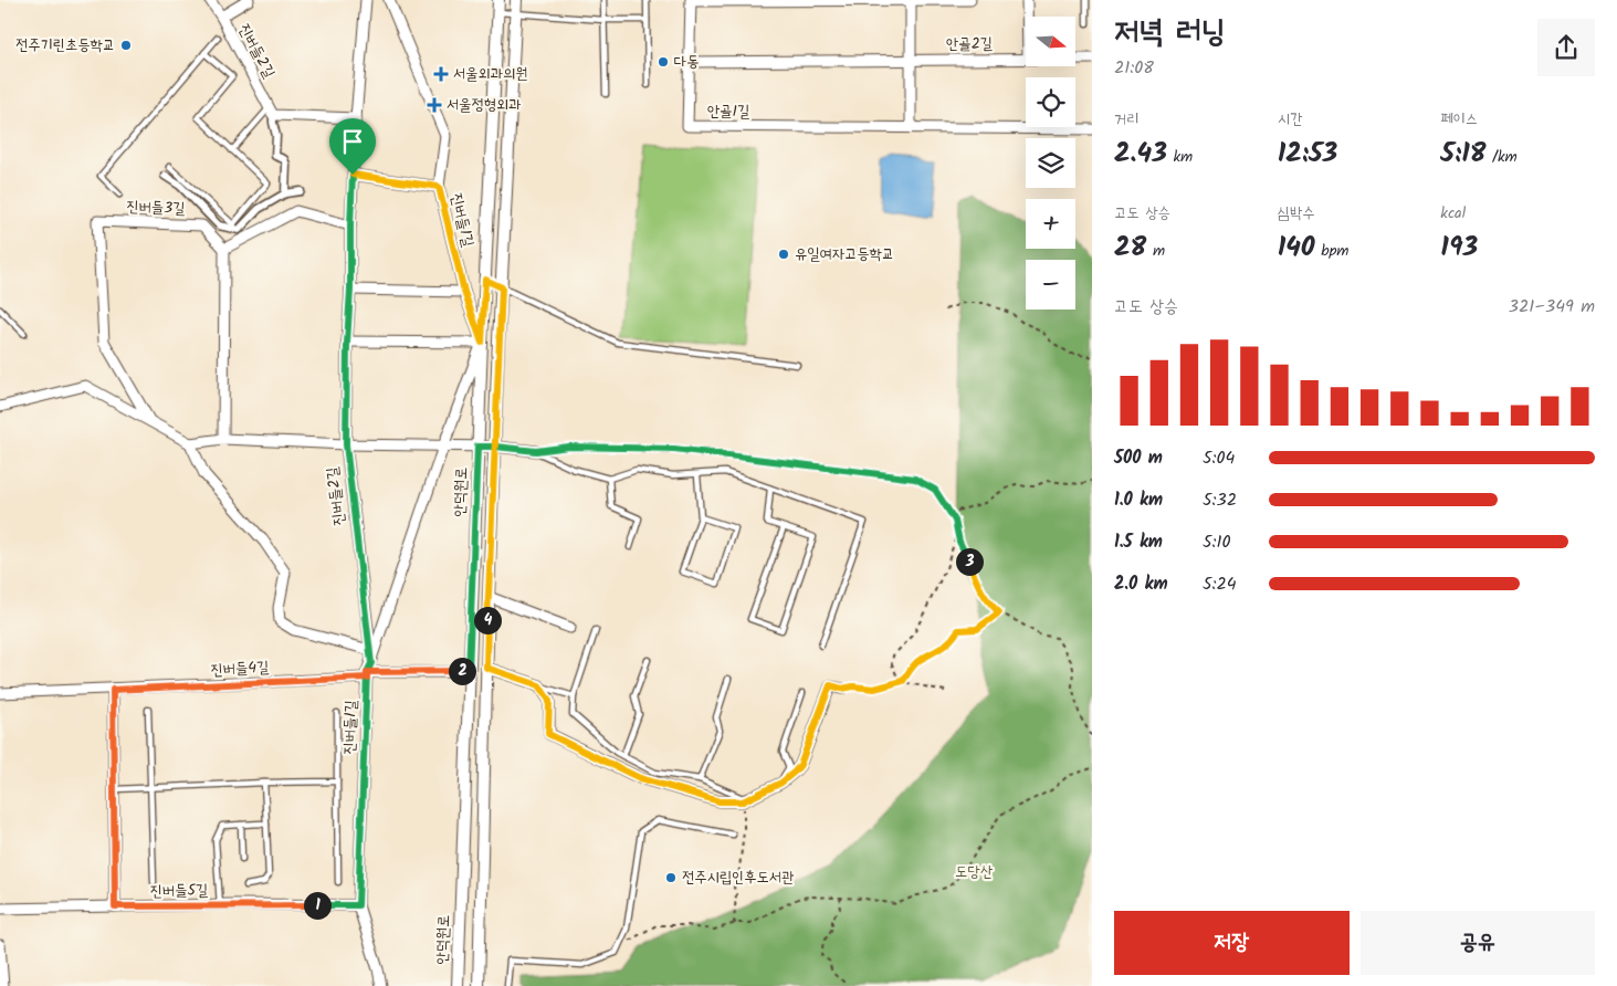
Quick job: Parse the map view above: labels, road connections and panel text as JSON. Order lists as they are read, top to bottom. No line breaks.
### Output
{"streets":{"street":["안골2길","진버들2길","안골1길","진버들3길","진버들1길","안덕원로","진버들4길","진버들5길"]},"crossings":[["안골2길","안골1길"],["진버들2길","진버들1길"],["진버들2길","진버들4길"],["진버들1길","안덕원로"],["진버들1길","진버들4길"],["진버들1길","진버들5길"],["안덕원로","진버들4길"]],"parks":["도당산"],"places":{"other":["전주기린초등학교","다동","유일여자고등학교","전주시립인후도서관"],"health":["서울외과의원","서울정형외과"]},"north":"right","page":{"heading":["저녁 러닝","21:08"],"map_buttons":["+","−"],"stats":[["거리","2.43 km"],["시간","12:53"],["페이스","5:18 /km"],["고도 상승","28 m"],["심박수","140 bpm"],["kcal","193"]],"chart":["고도 상승","321–349 m"],"list":[{"name":"500 m","note":"5:04"},{"name":"1.0 km","note":"5:32"},{"name":"1.5 km","note":"5:10"},{"name":"2.0 km","note":"5:24"}],"pins":["3","4","2","1"],"buttons":["저장","공유"]}}
